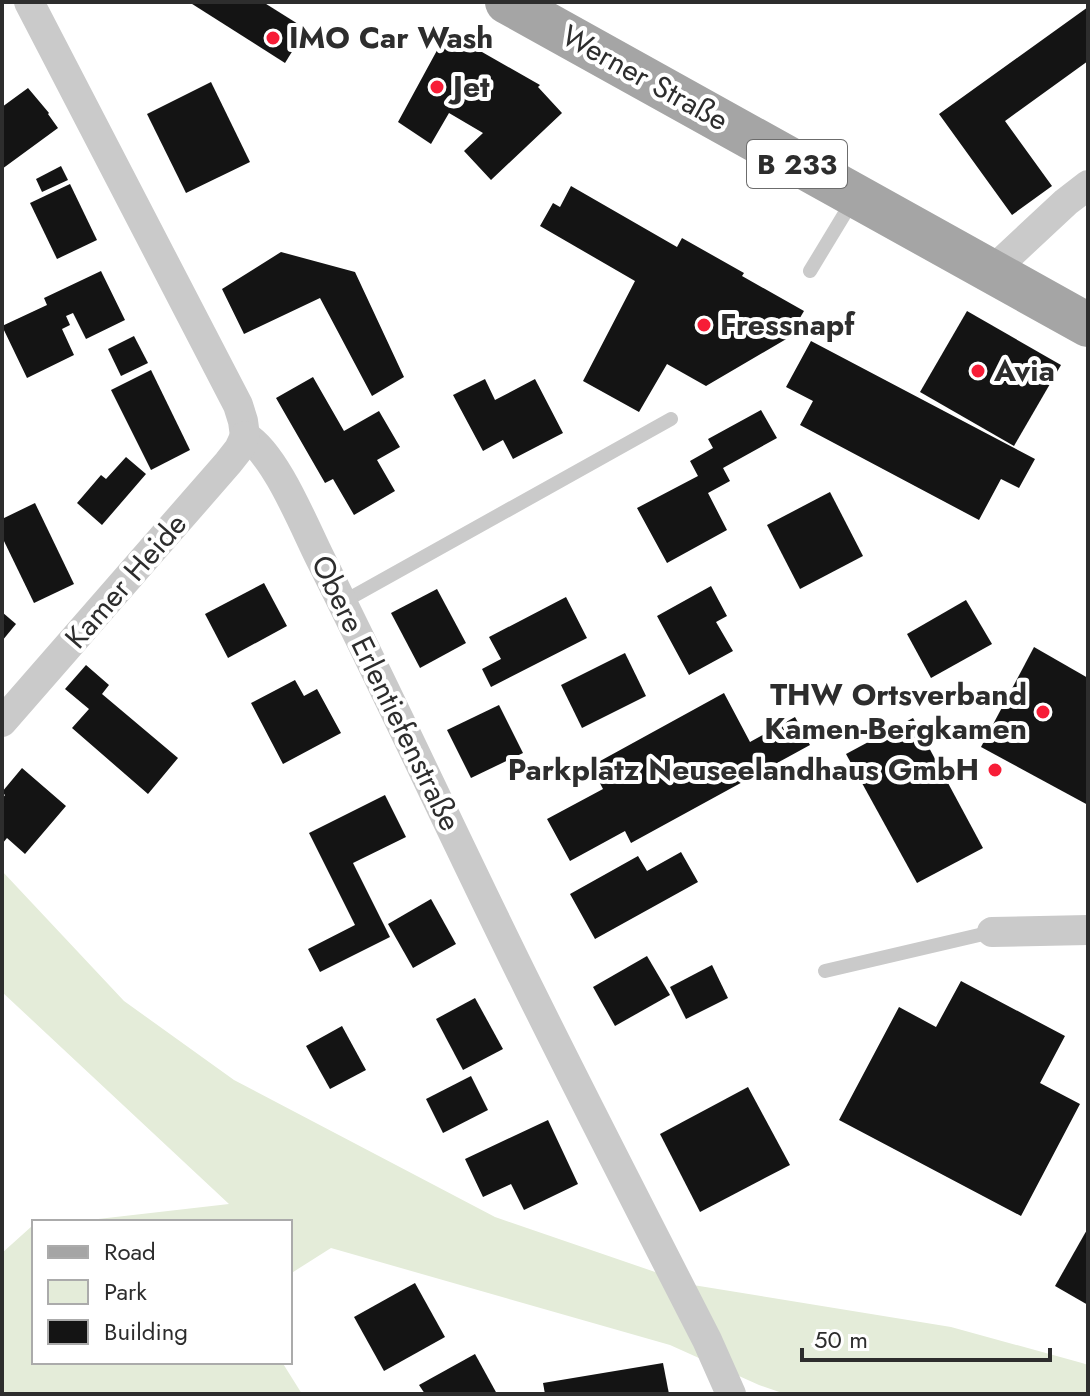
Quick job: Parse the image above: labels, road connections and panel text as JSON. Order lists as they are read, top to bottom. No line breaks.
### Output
{"streets":{"main road":["Werner Straße","B 233"],"street":["Kamer Heide","Obere Erlentiefenstraße"]},"crossings":[["Kamer Heide","Obere Erlentiefenstraße"]],"places":["IMO Car Wash","Jet","Fressnapf","Avia","THW Ortsverband Kamen-Bergkamen","Parkplatz Neuseelandhaus GmbH"],"legend":["Road","Park","Building"],"scale_bar":"50 m"}
